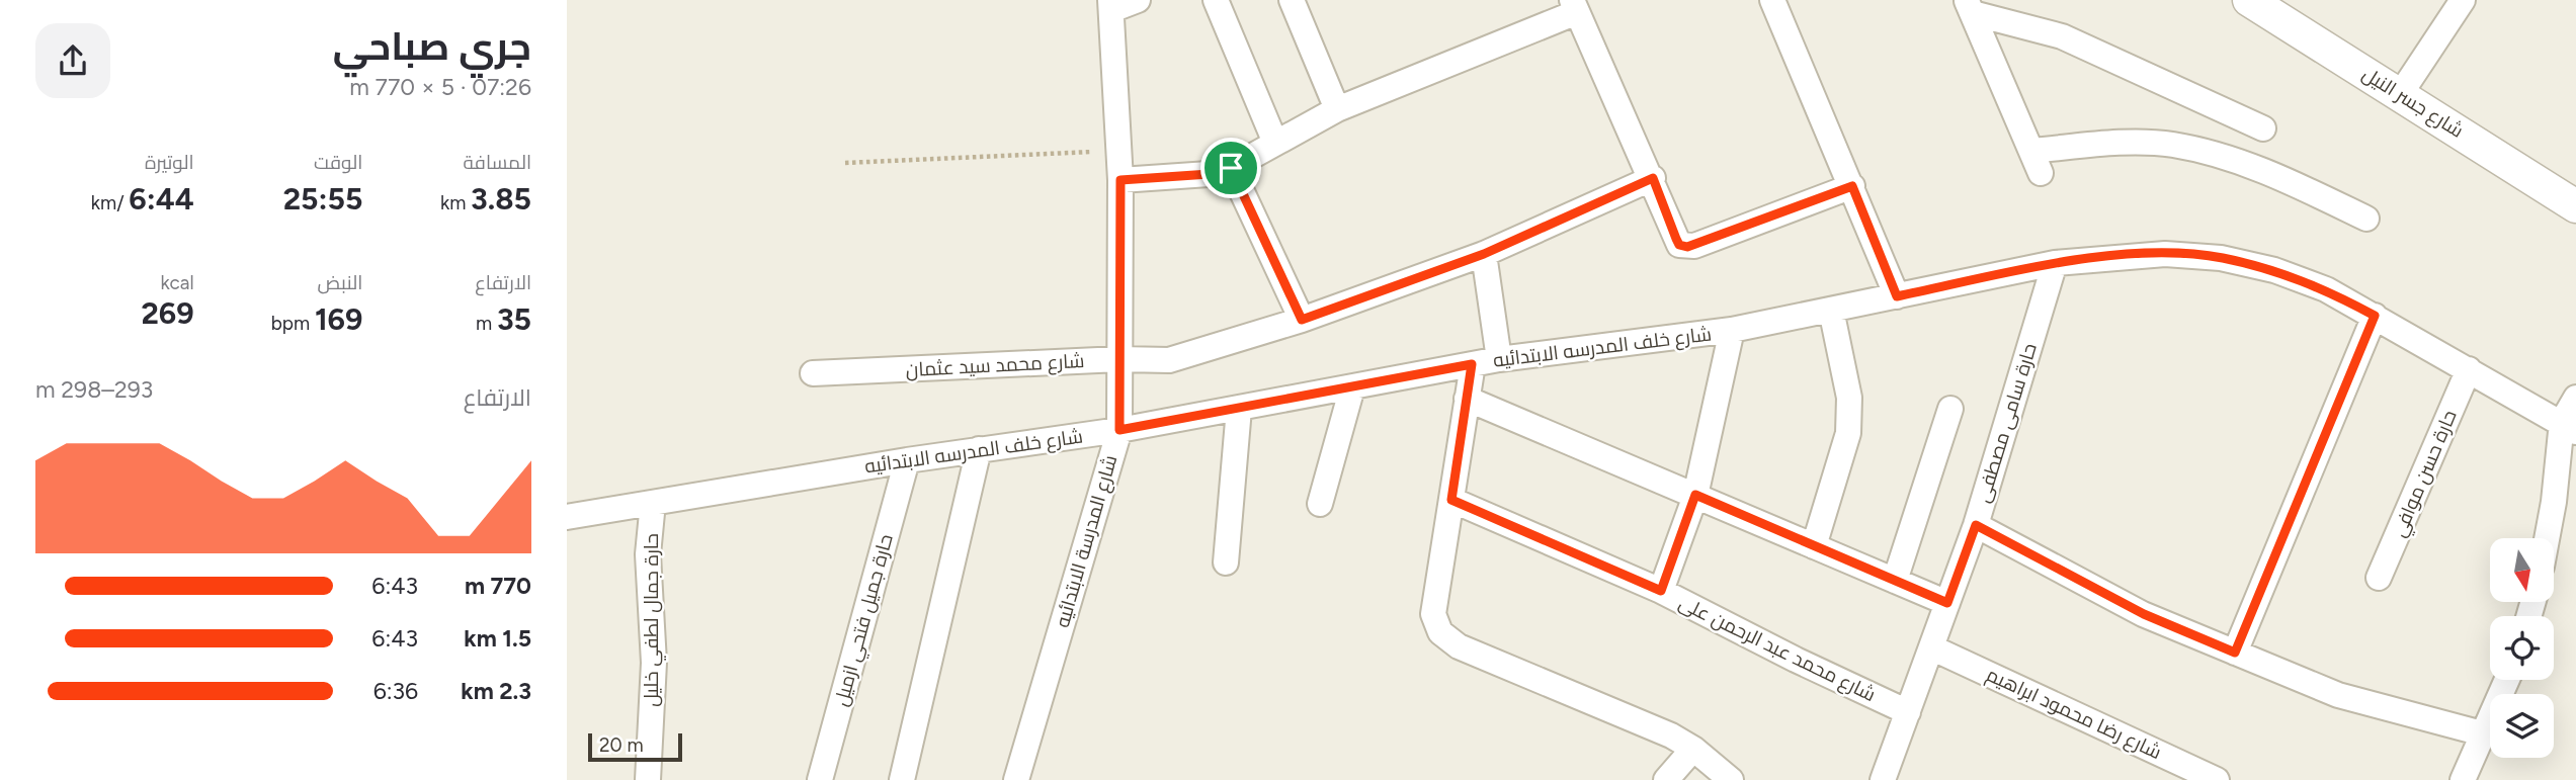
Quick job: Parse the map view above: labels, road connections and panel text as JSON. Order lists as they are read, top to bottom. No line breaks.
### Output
{"streets":{"street":["شارع جسر النيل","شارع خلف المدرسه الابتدائيه","شارع محمد سيد عثمان","حارة سامى مصطفى","حارة حسن موافي","شارع المدرسة الابتدائيه","حارة جمال لطفي خليل","حارة جميل فتحي ازميل","شارع محمد عبد الرحمن على","شارع رضا محمود ابراهيم"]},"crossings":[["شارع خلف المدرسه الابتدائيه","حارة سامى مصطفى"],["شارع خلف المدرسه الابتدائيه","حارة حسن موافي"],["شارع خلف المدرسه الابتدائيه","شارع المدرسة الابتدائيه"],["شارع خلف المدرسه الابتدائيه","حارة جمال لطفي خليل"],["شارع خلف المدرسه الابتدائيه","حارة جميل فتحي ازميل"],["شارع محمد سيد عثمان","شارع المدرسة الابتدائيه"],["حارة سامى مصطفى","شارع محمد عبد الرحمن على"],["حارة سامى مصطفى","شارع رضا محمود ابراهيم"]],"scale_bar":"20 m","north":"bottom","page":{"heading":["جري صباحي","07:26 · 5 × 770 m"],"stats":[["المسافة","3.85 km"],["الوقت","25:55"],["الوتيرة","6:44 /km"],["الارتفاع","35 m"],["النبض","169 bpm"],["kcal","269"]],"chart":["الارتفاع","293–298 m"],"list":[{"name":"770 m","note":"6:43"},{"name":"1.5 km","note":"6:43"},{"name":"2.3 km","note":"6:36"}],"scale":"20 m"}}
